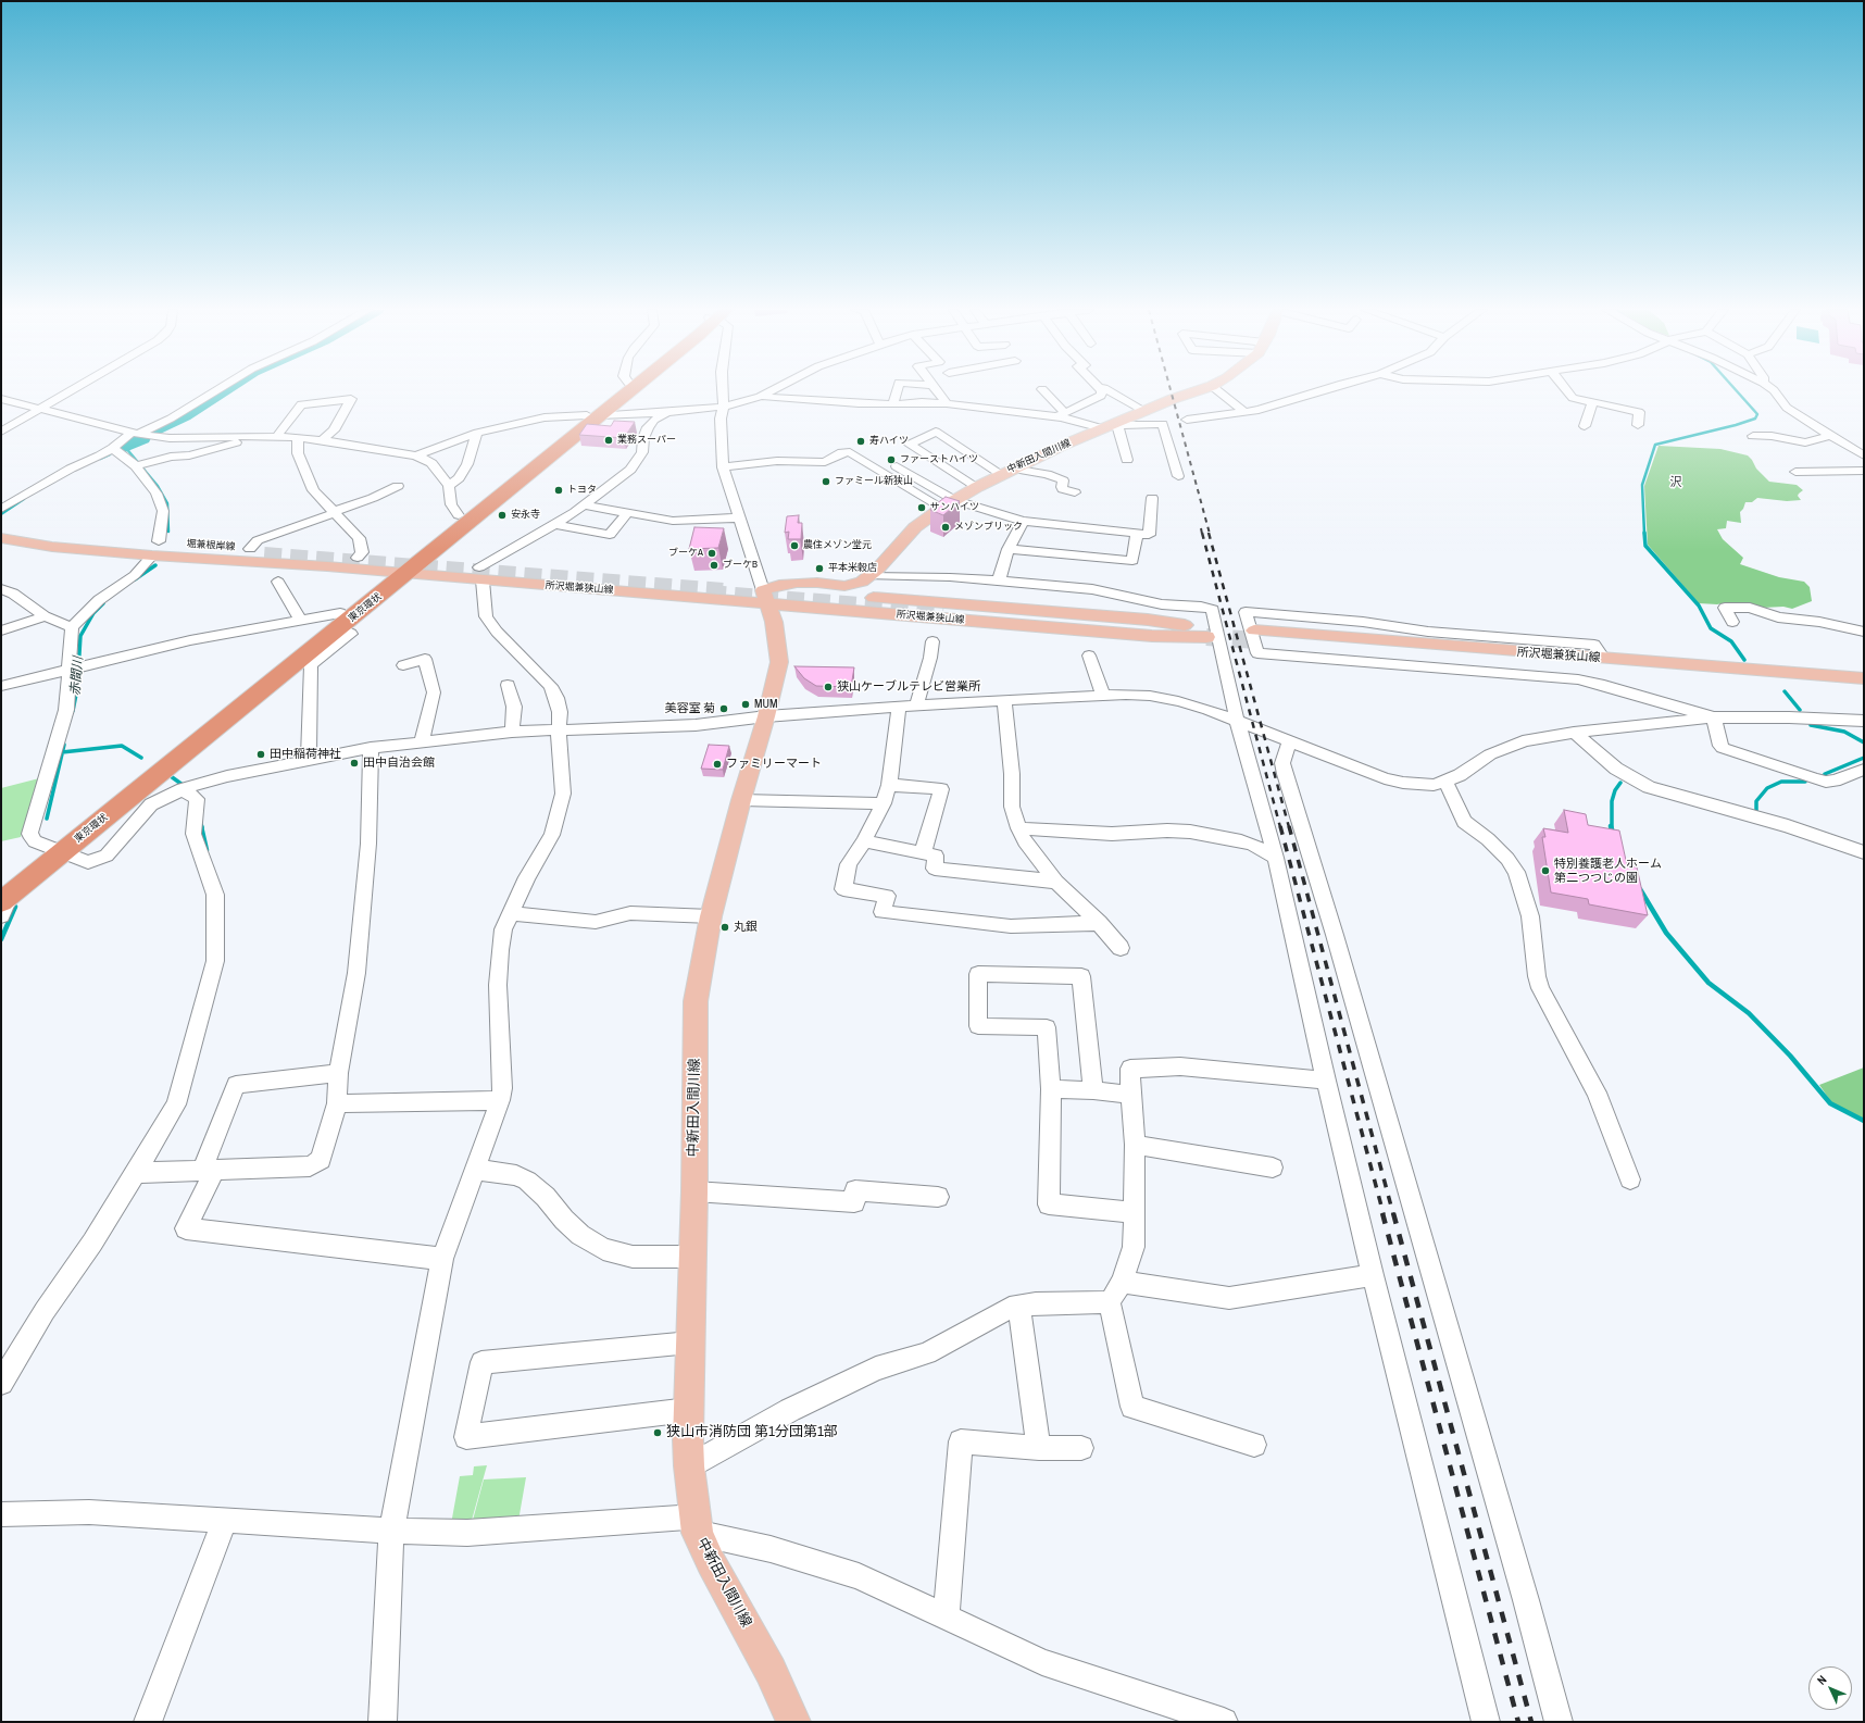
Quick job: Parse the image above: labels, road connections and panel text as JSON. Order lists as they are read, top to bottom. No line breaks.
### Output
{"streets":{"highway":["東京環状"],"main road":["中新田入間川線","堀兼根岸線","所沢堀兼狭山線"]},"crossings":[["中新田入間川線","所沢堀兼狭山線"],["堀兼根岸線","所沢堀兼狭山線"],["堀兼根岸線","東京環状"],["所沢堀兼狭山線","東京環状"]],"districts":["沢"],"water":["赤間川"],"places":["業務スーパー","寿ハイツ","ファーストハイツ","ファミール新狭山","トヨタ","サンハイツ","安永寺","メゾンブリック","農住メゾン堂元","ブーケA","ブーケB","平本米穀店","狭山ケーブルテレビ営業所","MUM","美容室 菊","田中稲荷神社","田中自治会館","ファミリーマート","特別養護老人ホーム 第二つつじの園","丸銀","狭山市消防団 第1分団第1部"],"north":"top left"}
